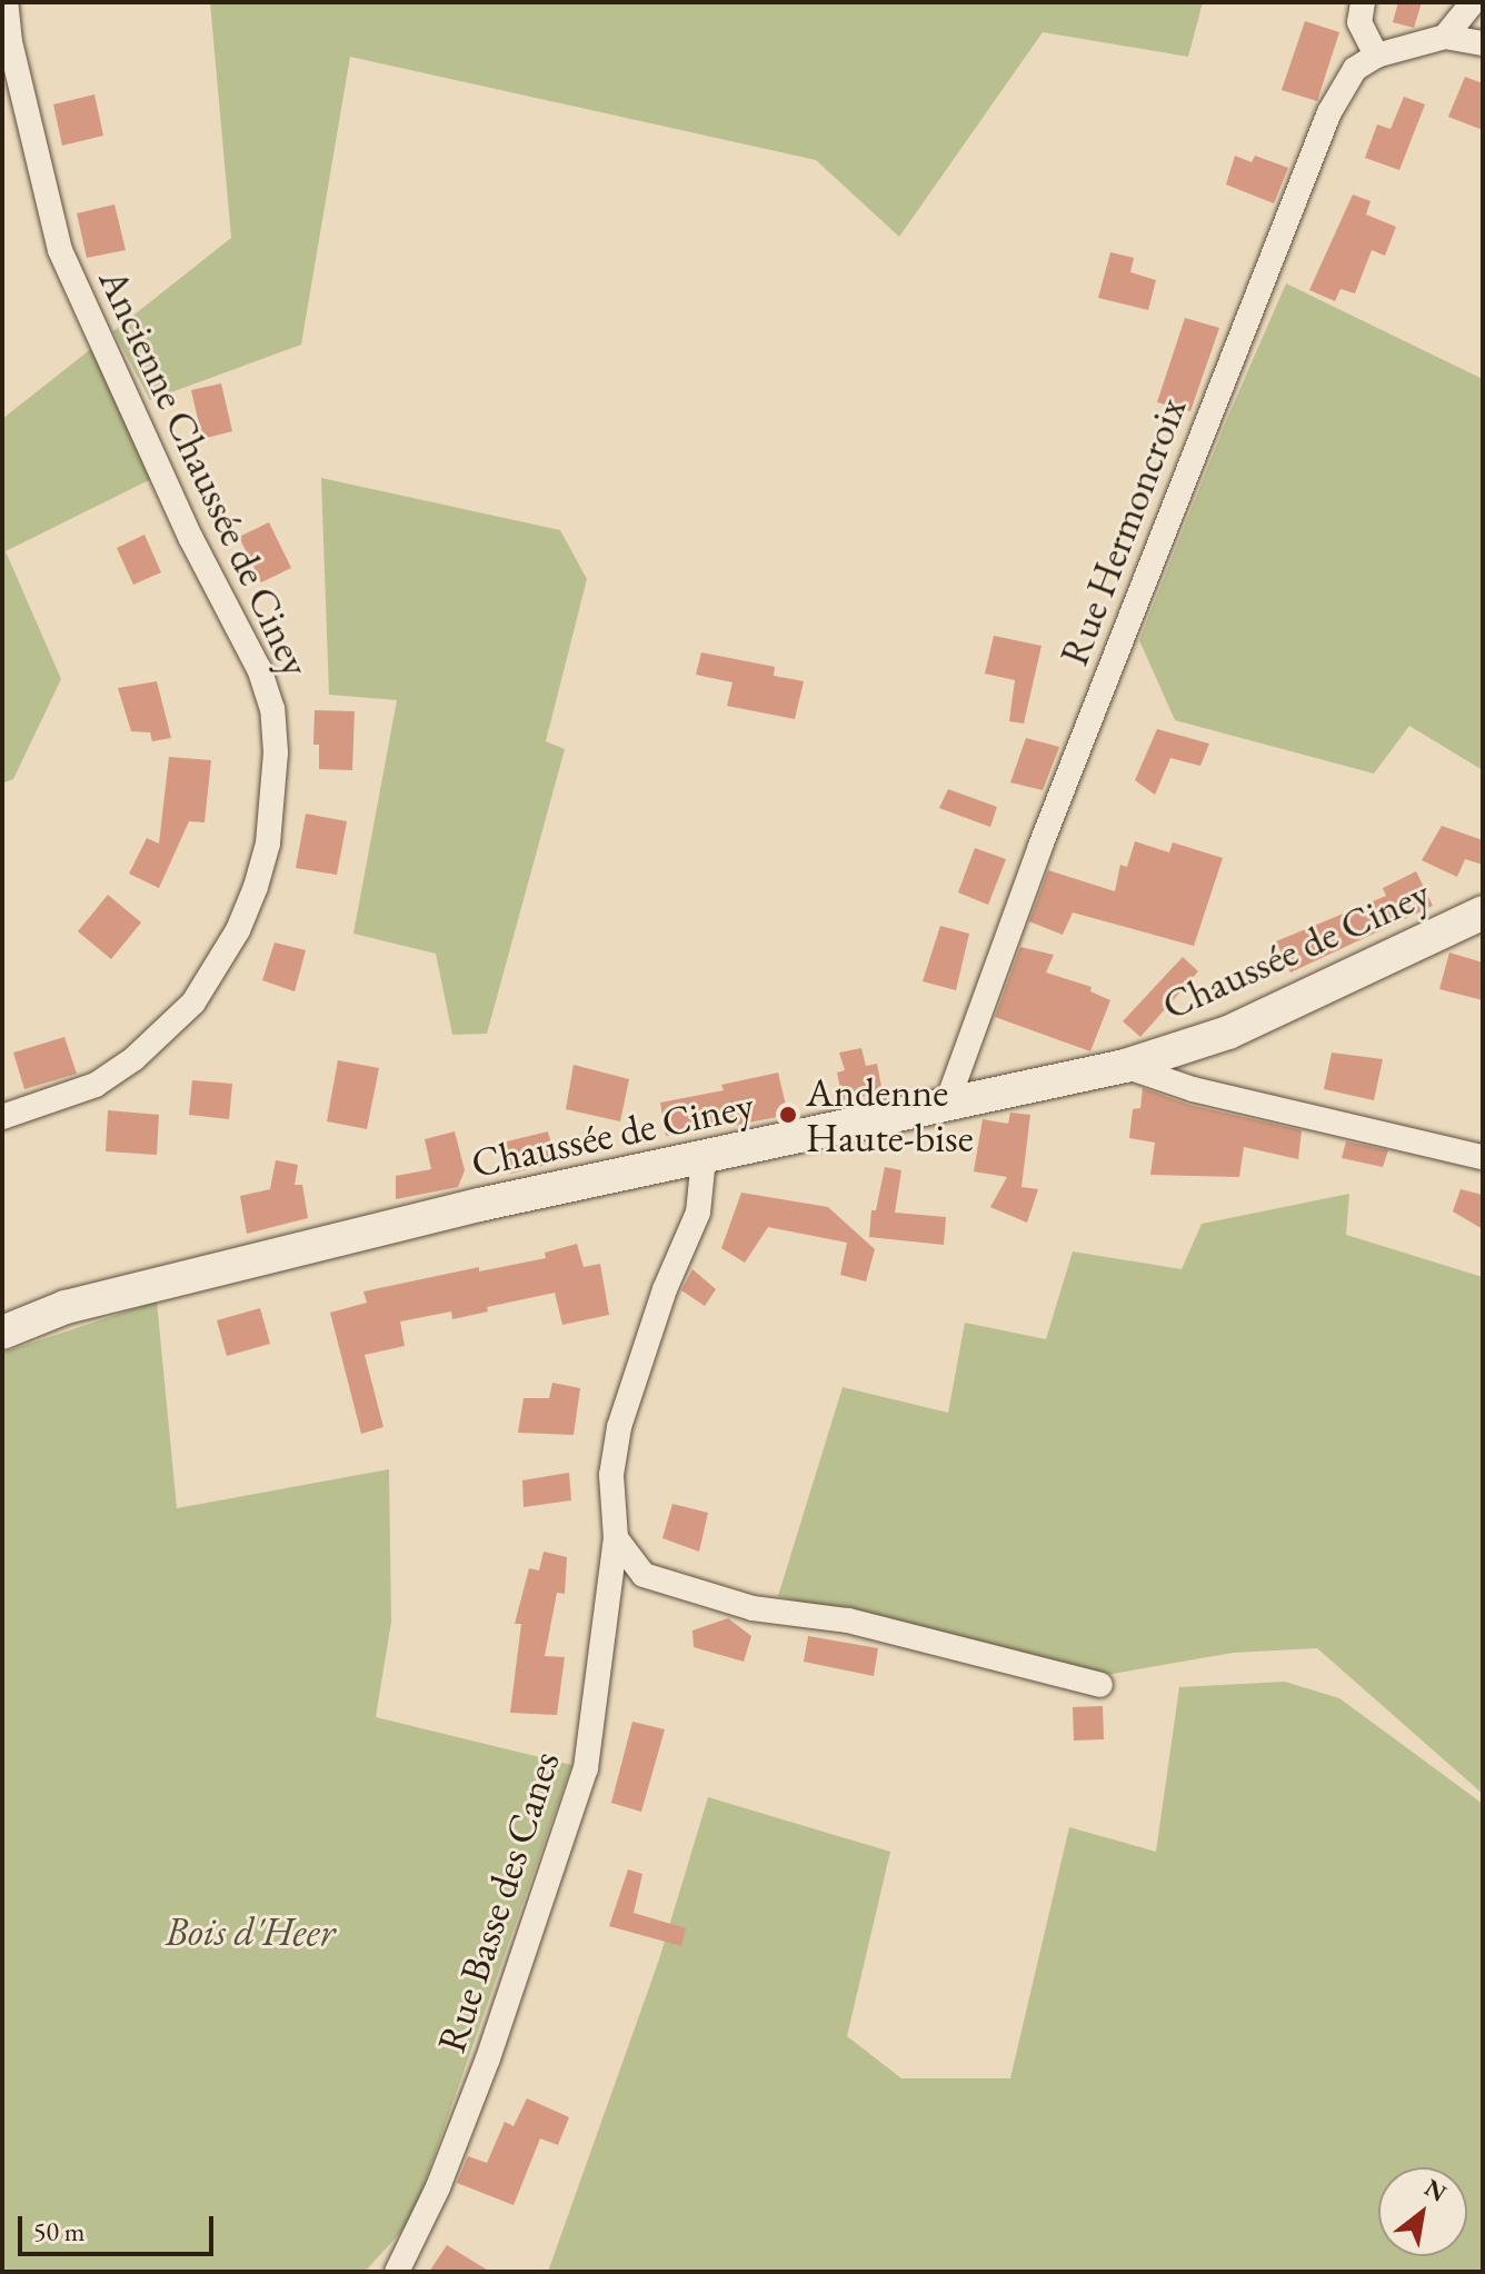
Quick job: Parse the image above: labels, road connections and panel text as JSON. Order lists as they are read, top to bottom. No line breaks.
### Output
{"streets":{"main road":["Chaussée de Ciney"],"street":["Ancienne Chaussée de Ciney","Rue Hermoncroix","Rue Basse des Canes"]},"crossings":[["Rue Hermoncroix","Chaussée de Ciney"],["Chaussée de Ciney","Rue Basse des Canes"]],"parks":["Bois d'Heer"],"places":["Andenne Haute-bise"],"scale_bar":"50 m","north":"top right"}
